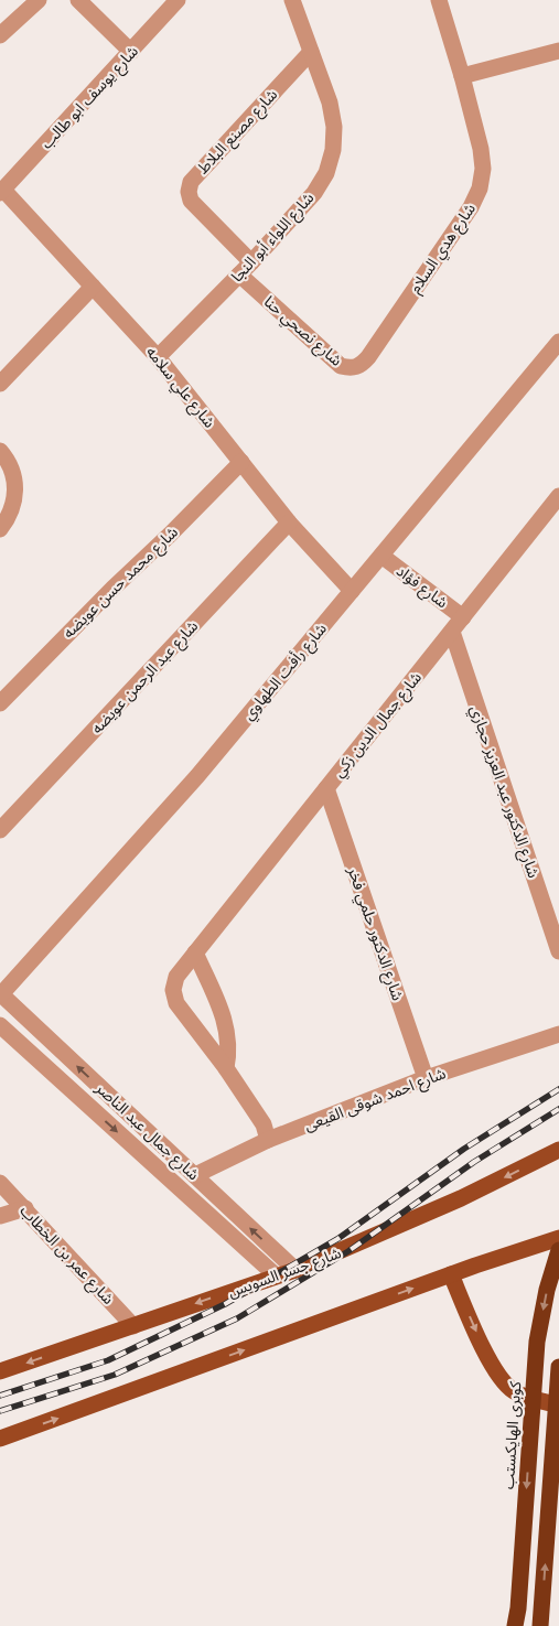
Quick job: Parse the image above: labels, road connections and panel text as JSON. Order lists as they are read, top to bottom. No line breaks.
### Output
{"streets":{"highway":["كوبرى الهايكستب"],"main road":["شارع جسر السويس"],"street":["شارع يوسف ابو طالب","شارع مصنع البلاط","شارع اللواء أبو النجا","شارع هدي السلام","شارع نصحي حنا","شارع علي سلامه","شارع محمد حسن عويضه","شارع فؤاد","شارع رأفت الطهاوي","شارع عبد الرحمن عويضه","شارع جمال الدين زكي","شارع الدكتور عبد العزيز حجازي","شارع الدكتور حلمي فخر","شارع احمد شوقى القيعى","شارع جمال عبد الناصر","شارع عمر بن الخطاب"]},"crossings":[["شارع يوسف ابو طالب","شارع علي سلامه"],["شارع مصنع البلاط","شارع اللواء أبو النجا"],["شارع مصنع البلاط","شارع نصحي حنا"],["شارع اللواء أبو النجا","شارع نصحي حنا"],["شارع اللواء أبو النجا","شارع علي سلامه"],["شارع هدي السلام","شارع نصحي حنا"],["شارع علي سلامه","شارع محمد حسن عويضه"],["شارع علي سلامه","شارع رأفت الطهاوي"],["شارع علي سلامه","شارع عبد الرحمن عويضه"],["شارع فؤاد","شارع رأفت الطهاوي"],["شارع فؤاد","شارع جمال الدين زكي"],["شارع رأفت الطهاوي","شارع جمال عبد الناصر"],["شارع جمال الدين زكي","شارع الدكتور عبد العزيز حجازي"],["شارع جمال الدين زكي","شارع الدكتور حلمي فخر"],["شارع جمال الدين زكي","شارع احمد شوقى القيعى"],["شارع الدكتور حلمي فخر","شارع احمد شوقى القيعى"],["شارع احمد شوقى القيعى","شارع جمال عبد الناصر"],["شارع جمال عبد الناصر","شارع جسر السويس"],["شارع عمر بن الخطاب","شارع جسر السويس"]]}
